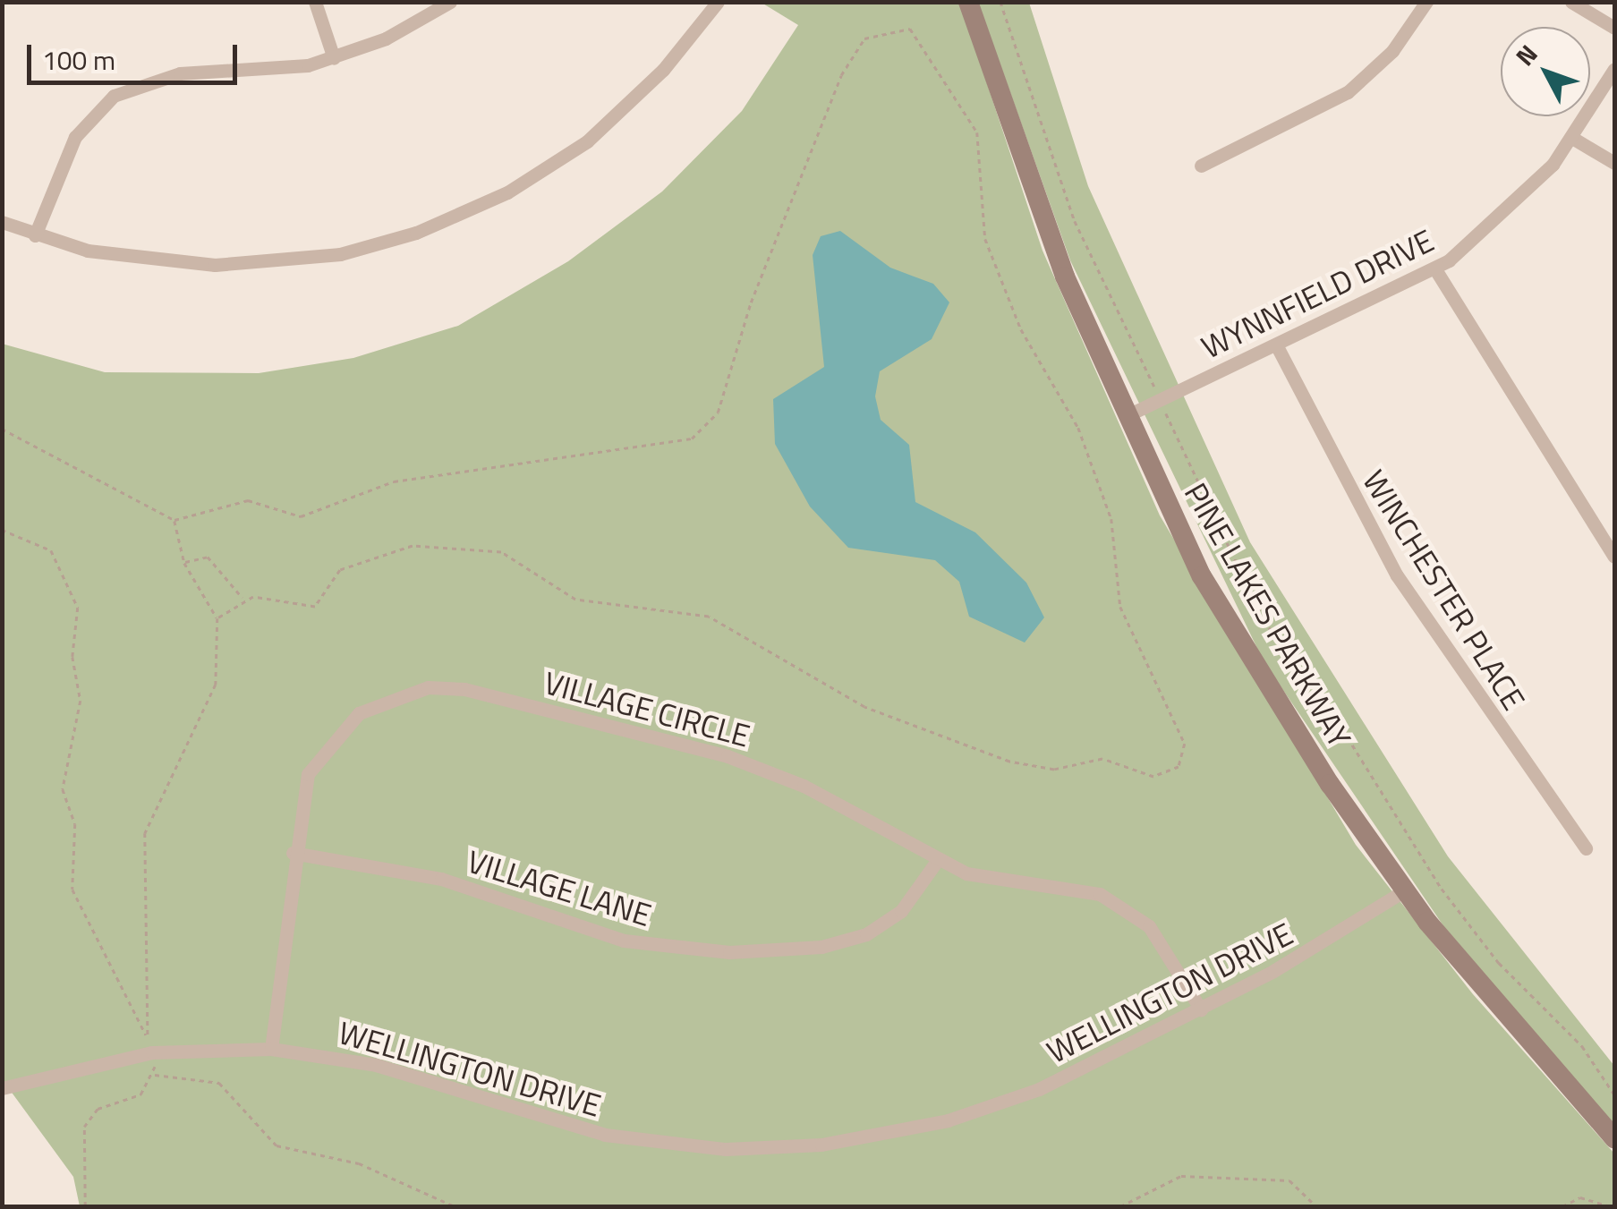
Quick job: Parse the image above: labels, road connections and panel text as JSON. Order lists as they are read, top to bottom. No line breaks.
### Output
{"streets":{"street":["WYNNFIELD DRIVE","WINCHESTER PLACE","PINE LAKES PARKWAY","VILLAGE CIRCLE","VILLAGE LANE","WELLINGTON DRIVE"]},"crossings":[["WYNNFIELD DRIVE","WINCHESTER PLACE"],["WYNNFIELD DRIVE","PINE LAKES PARKWAY"],["PINE LAKES PARKWAY","WELLINGTON DRIVE"],["VILLAGE CIRCLE","VILLAGE LANE"],["VILLAGE CIRCLE","WELLINGTON DRIVE"]],"scale_bar":"100 m","north":"top left"}
